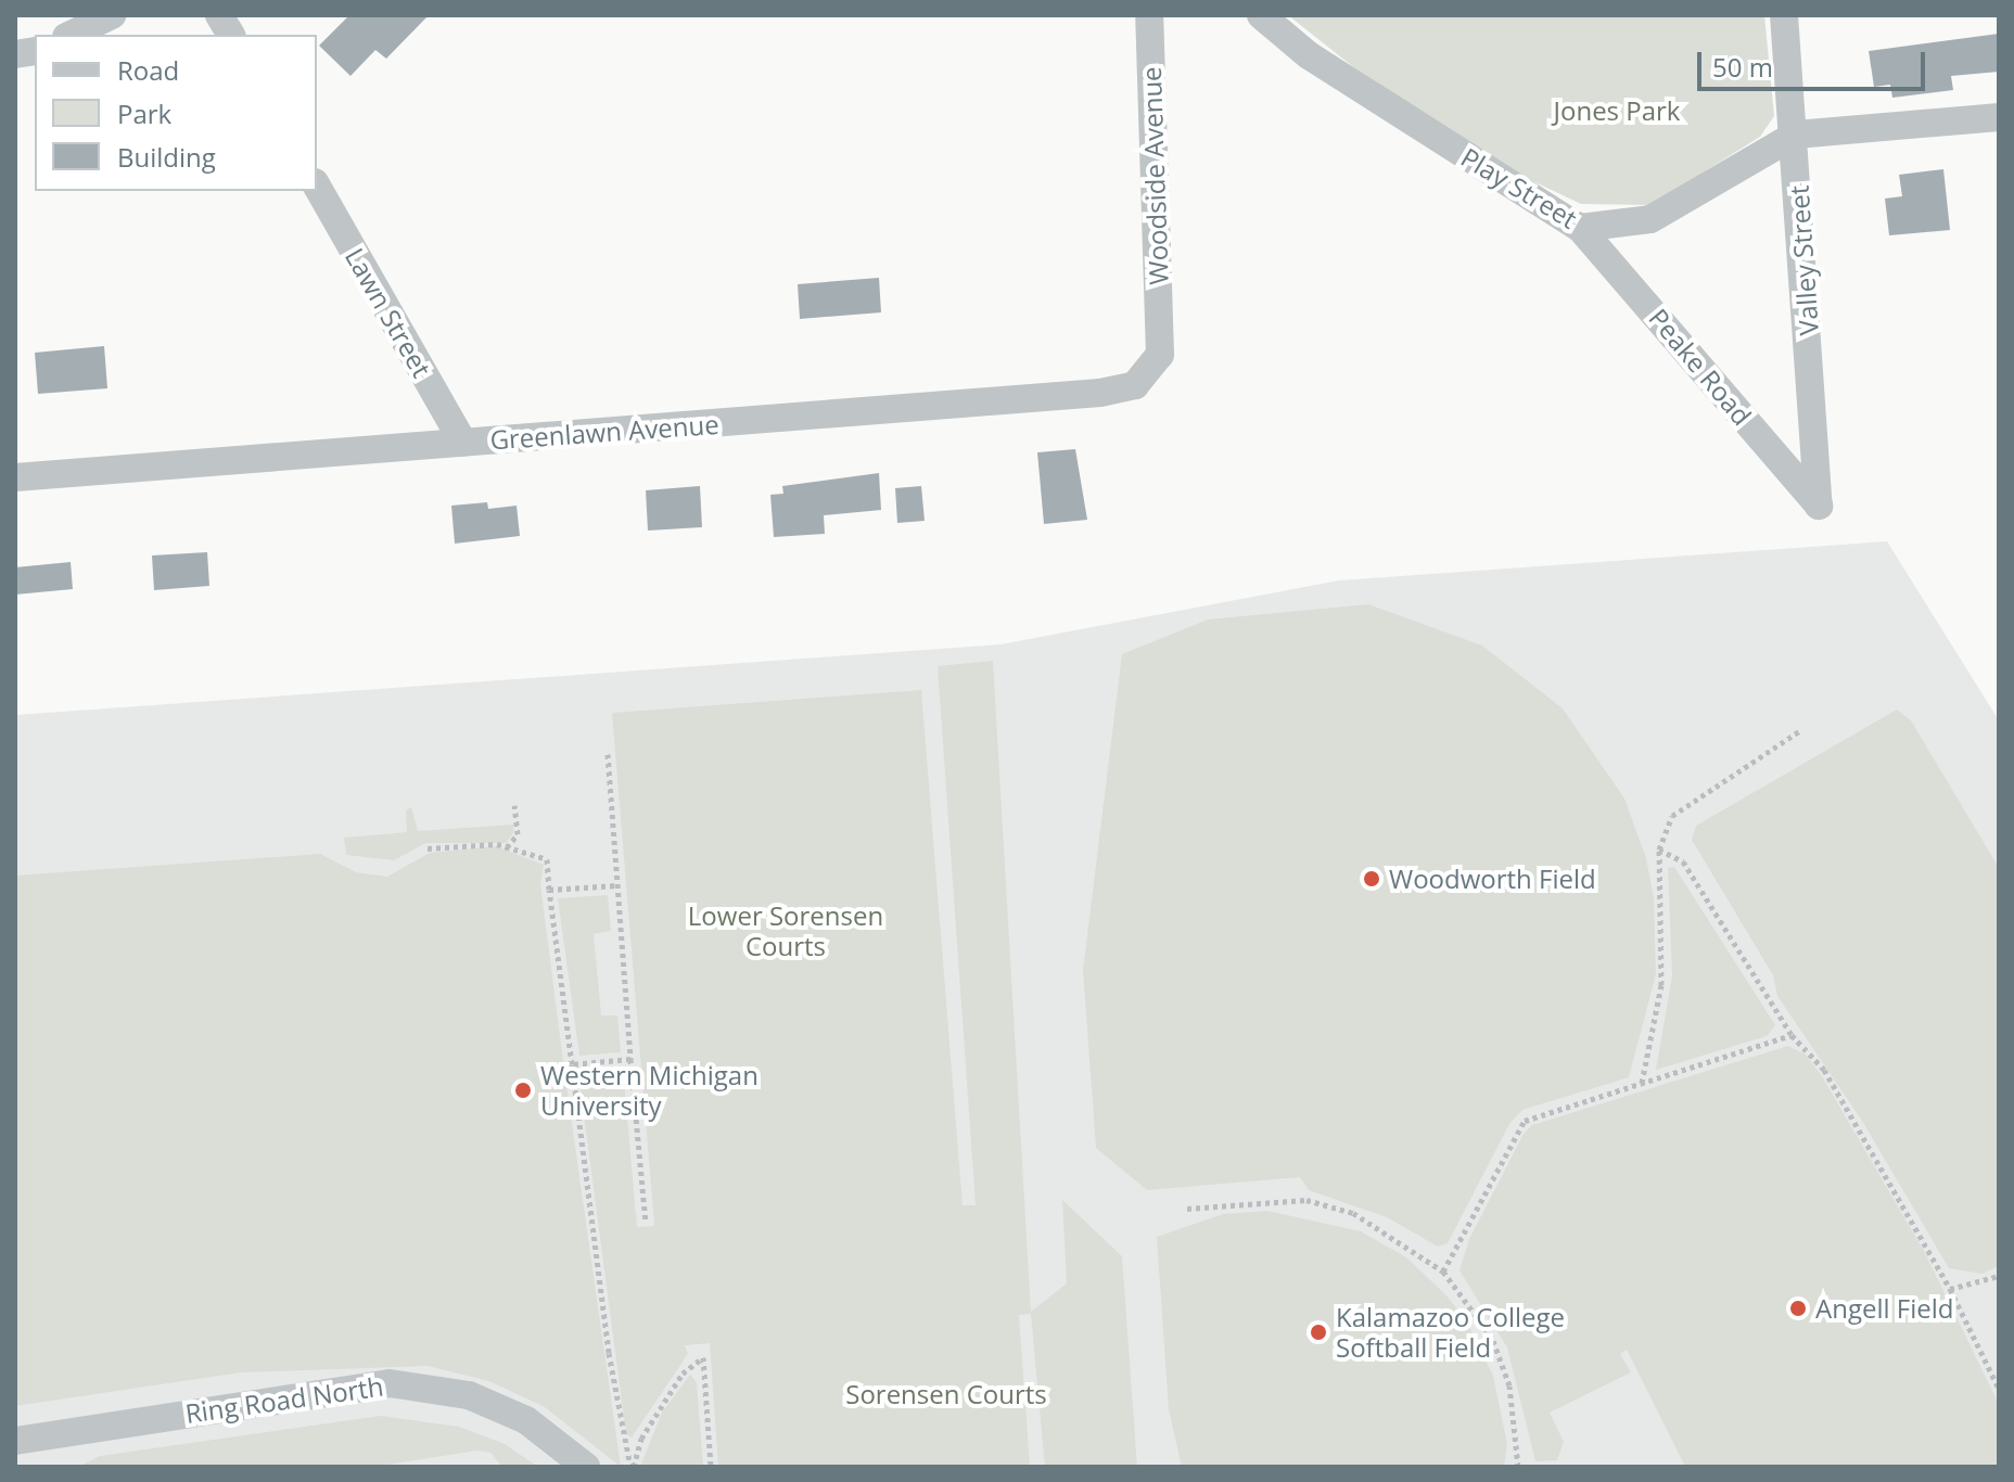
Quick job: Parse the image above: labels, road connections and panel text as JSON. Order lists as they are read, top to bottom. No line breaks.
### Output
{"streets":{"street":["Woodside Avenue","Play Street","Valley Street","Lawn Street","Peake Road","Greenlawn Avenue","Ring Road North"]},"crossings":[["Woodside Avenue","Greenlawn Avenue"],["Play Street","Valley Street"],["Play Street","Peake Road"],["Valley Street","Peake Road"],["Lawn Street","Greenlawn Avenue"]],"parks":["Jones Park","Lower Sorensen Courts","Sorensen Courts"],"places":["Woodworth Field","Western Michigan University","Angell Field","Kalamazoo College Softball Field"],"legend":["Road","Park","Building"],"scale_bar":"50 m"}
